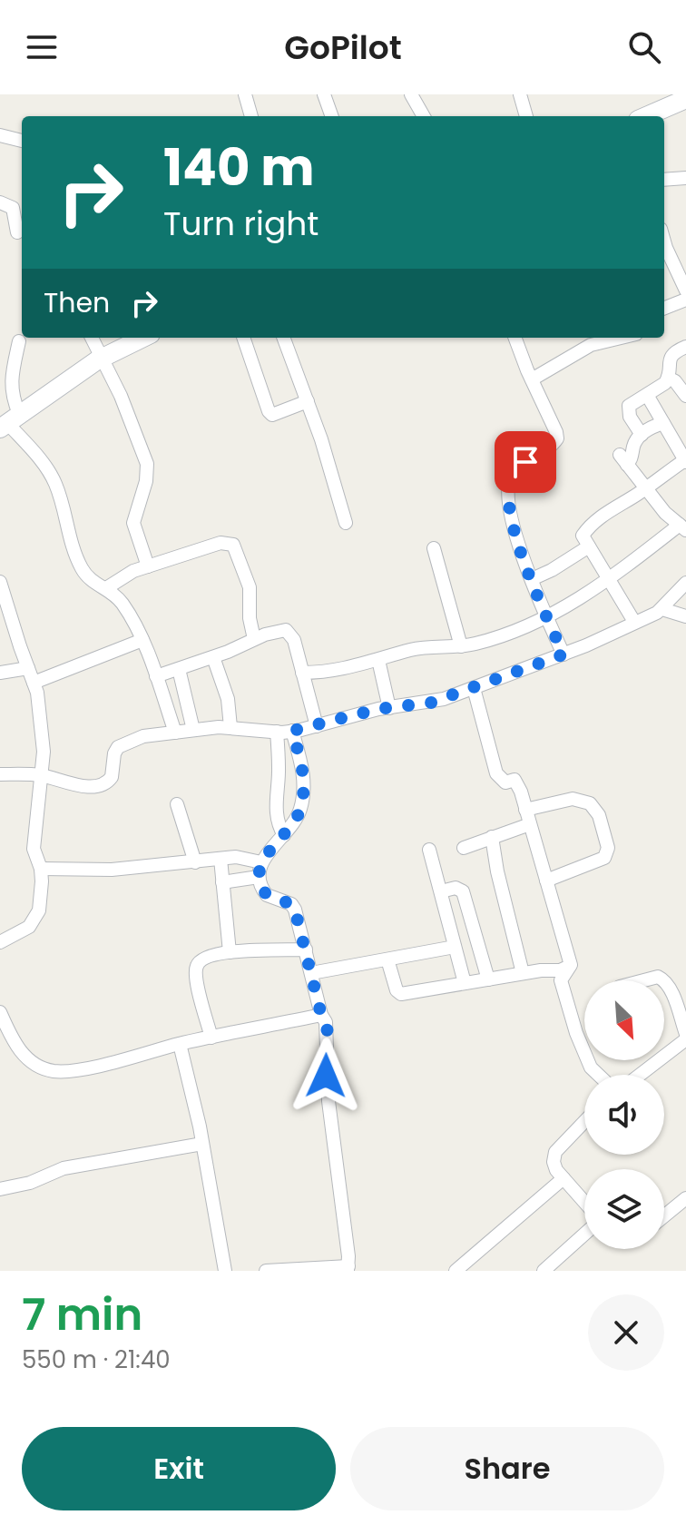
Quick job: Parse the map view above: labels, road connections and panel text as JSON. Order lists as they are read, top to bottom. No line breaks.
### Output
{"north":"bottom right","page":{"header":"GoPilot","turn":["140 m","Turn right"],"then":"Then","heading":["7 min","550 m · 21:40"],"buttons":["Exit","Share"]}}
